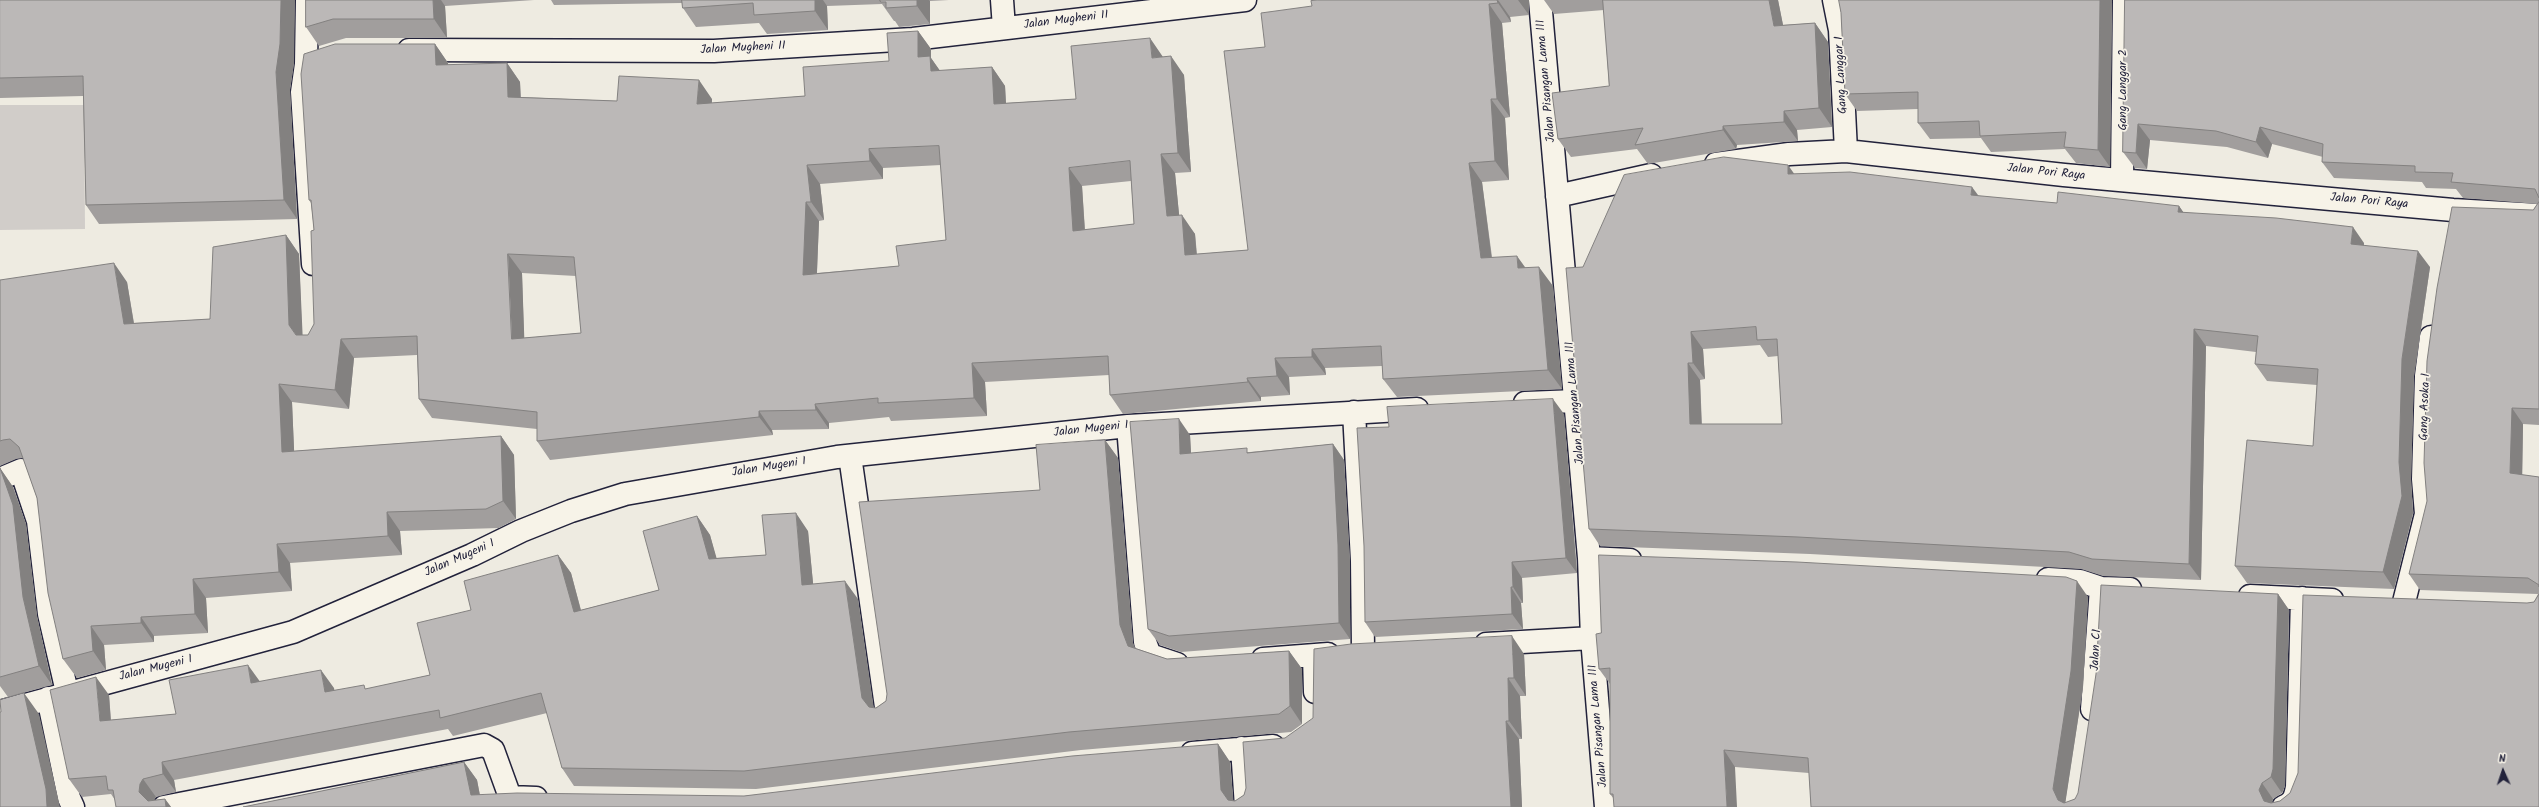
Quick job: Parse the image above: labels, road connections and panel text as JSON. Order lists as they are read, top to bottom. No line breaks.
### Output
{"streets":{"street":["Jalan Mugheni II","Gang Langgar I","Jalan Pisangan Lama III","Gang Langgar 2","Jalan Pori Raya","Gang Asoka 1","Jalan Mugeni I","Jalan C1"]},"crossings":[["Gang Langgar I","Jalan Pori Raya"],["Gang Langgar 2","Jalan Pori Raya"]],"north":"top"}
